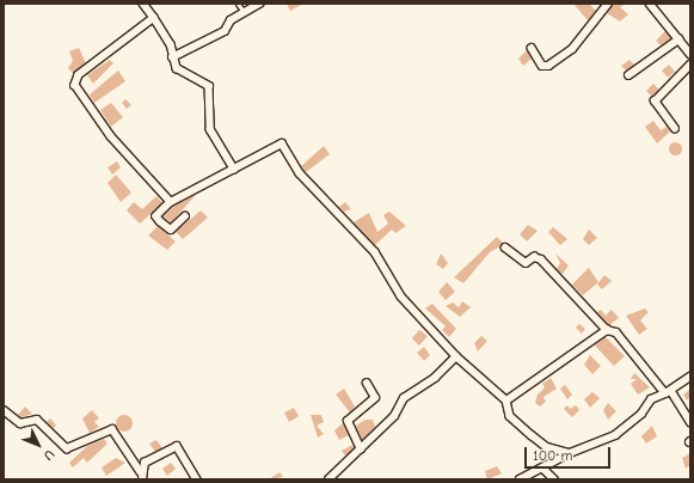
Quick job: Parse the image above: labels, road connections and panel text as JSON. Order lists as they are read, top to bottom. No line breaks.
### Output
{"scale_bar":"100 m","north":"bottom right"}
